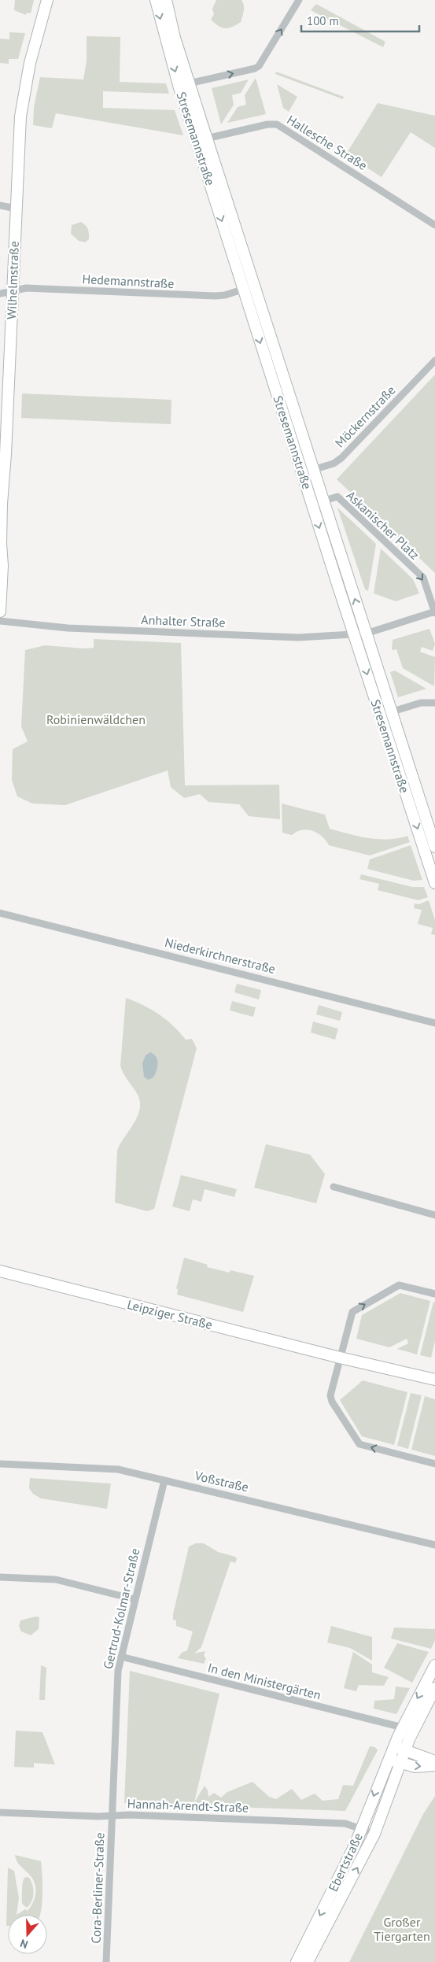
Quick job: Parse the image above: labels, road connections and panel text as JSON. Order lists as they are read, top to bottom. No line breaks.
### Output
{"streets":{"main road":["Stresemannstraße","Wilhelmstraße","Leipziger Straße","Ebertstraße"],"street":["Hallesche Straße","Hedemannstraße","Möckernstraße","Askanischer Platz","Anhalter Straße","Niederkirchnerstraße","Voßstraße","Gertrud-Kolmar-Straße","In den Ministergärten","Hannah-Arendt-Straße","Cora-Berliner-Straße"]},"crossings":[["Stresemannstraße","Hallesche Straße"],["Stresemannstraße","Hedemannstraße"],["Stresemannstraße","Möckernstraße"],["Stresemannstraße","Askanischer Platz"],["Stresemannstraße","Anhalter Straße"],["Wilhelmstraße","Hedemannstraße"],["Askanischer Platz","Anhalter Straße"],["Voßstraße","Gertrud-Kolmar-Straße"],["Gertrud-Kolmar-Straße","In den Ministergärten"],["Gertrud-Kolmar-Straße","Hannah-Arendt-Straße"],["Gertrud-Kolmar-Straße","Cora-Berliner-Straße"],["In den Ministergärten","Ebertstraße"],["Hannah-Arendt-Straße","Ebertstraße"],["Hannah-Arendt-Straße","Cora-Berliner-Straße"]],"one_way":["Askanischer Platz"],"parks":["Robinienwäldchen","Großer Tiergarten"],"scale_bar":"100 m","north":"bottom"}
